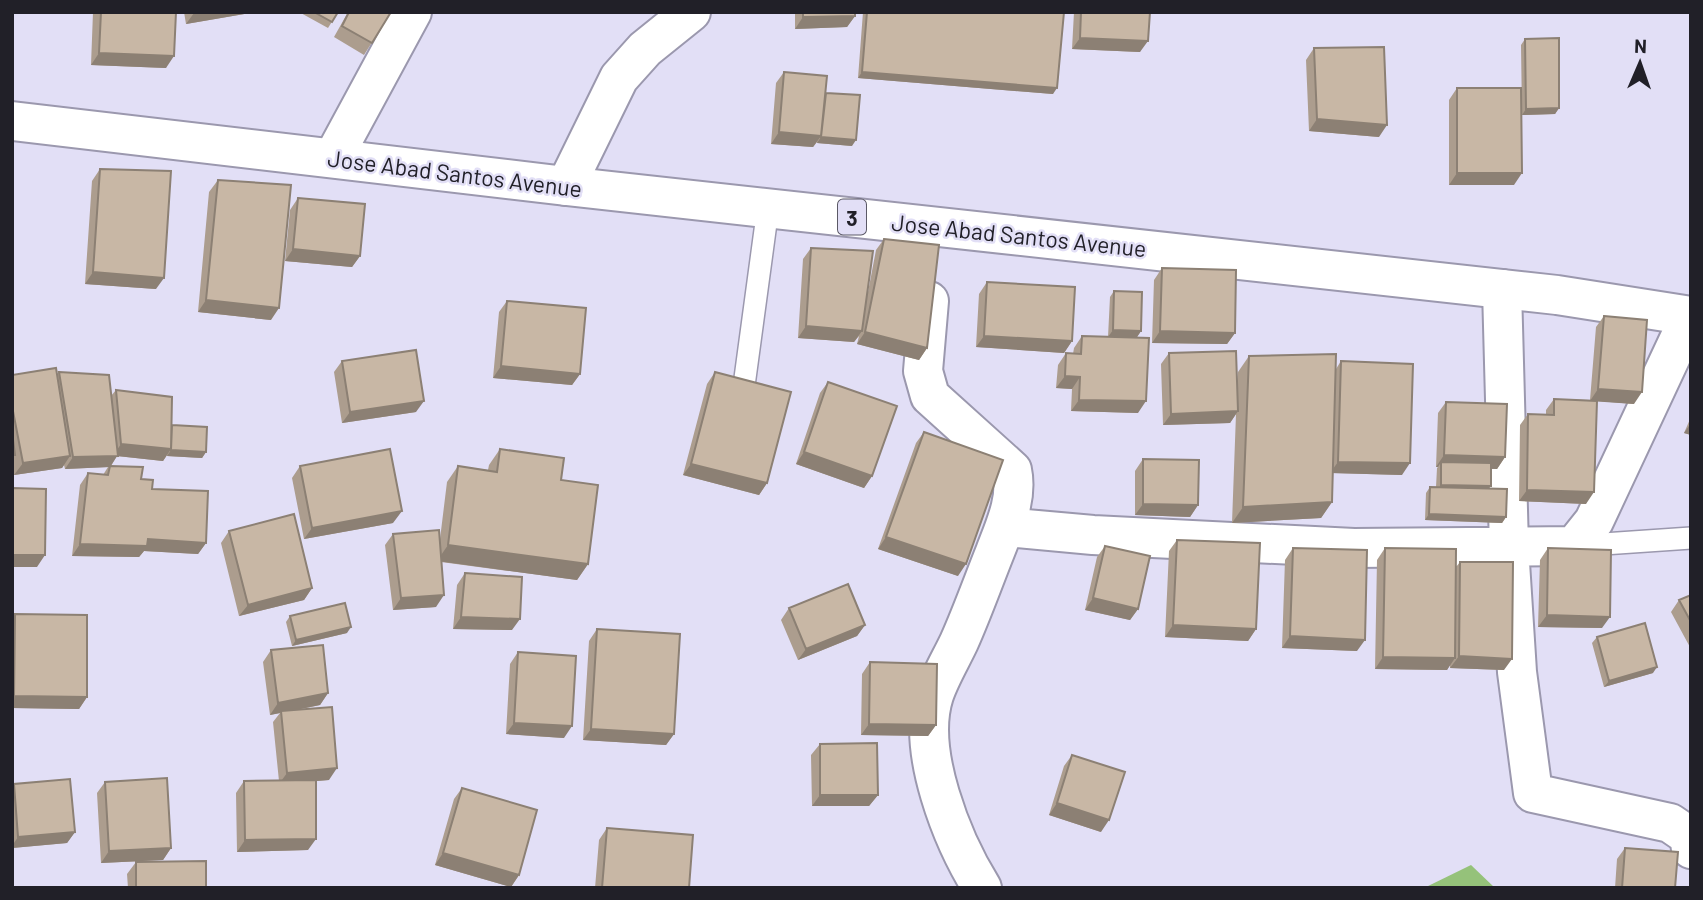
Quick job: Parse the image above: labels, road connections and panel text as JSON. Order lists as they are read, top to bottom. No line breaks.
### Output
{"streets":{"main road":["Jose Abad Santos Avenue","3"]},"north":"top"}
